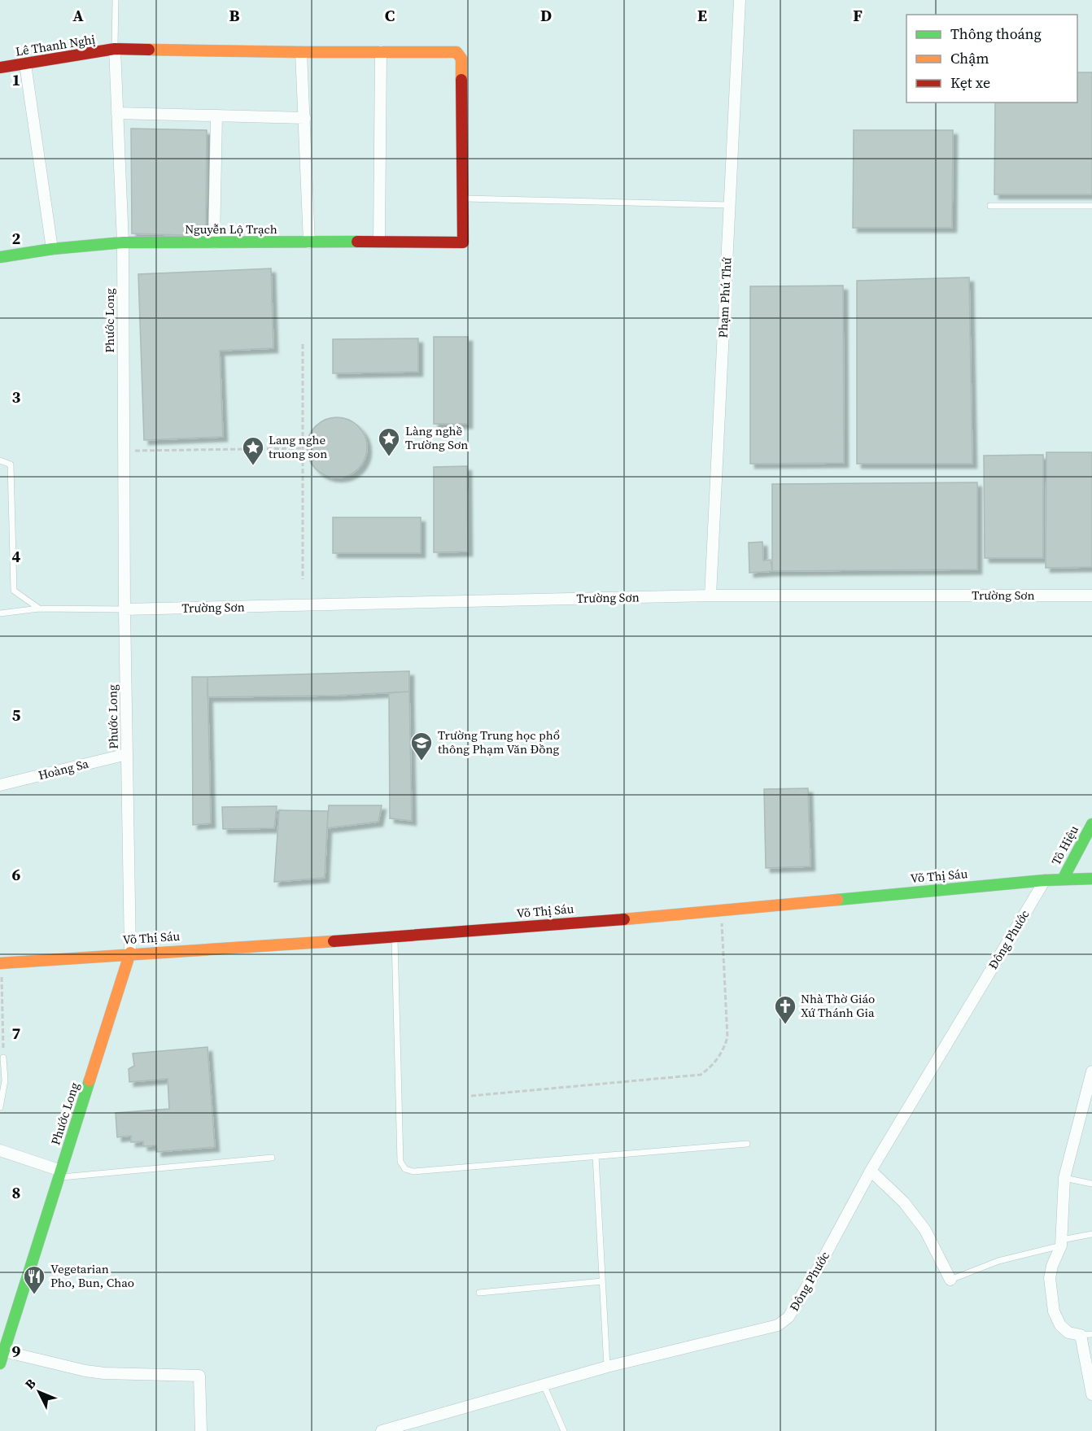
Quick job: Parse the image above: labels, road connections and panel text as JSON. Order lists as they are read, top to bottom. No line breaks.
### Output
{"streets":{"main road":["Lê Thanh Nghị","Nguyễn Lộ Trạch","Phước Long","Tô Hiệu","Võ Thị Sáu"],"street":["Phạm Phú Thứ","Trường Sơn","Hoàng Sa","Đông Phước"]},"crossings":[["Lê Thanh Nghị","Nguyễn Lộ Trạch"],["Lê Thanh Nghị","Phước Long"],["Nguyễn Lộ Trạch","Phước Long"],["Phạm Phú Thứ","Trường Sơn"],["Phước Long","Trường Sơn"],["Phước Long","Hoàng Sa"],["Phước Long","Võ Thị Sáu"],["Tô Hiệu","Võ Thị Sáu"],["Võ Thị Sáu","Đông Phước"]],"places":{"place":["Làng nghề Trường Sơn","Lang nghe truong son"],"school or university":["Trường Trung học phổ thông Phạm Văn Đồng"],"church":["Nhà Thờ Giáo Xứ Thánh Gia"],"restaurant":["Vegetarian Pho, Bun, Chao"]},"legend":["Thông thoáng","Chậm","Kẹt xe"],"north":"top left","grid":{"columns":["A","B","C","D","E","F"],"rows":["1","2","3","4","5","6","7","8","9"]}}
